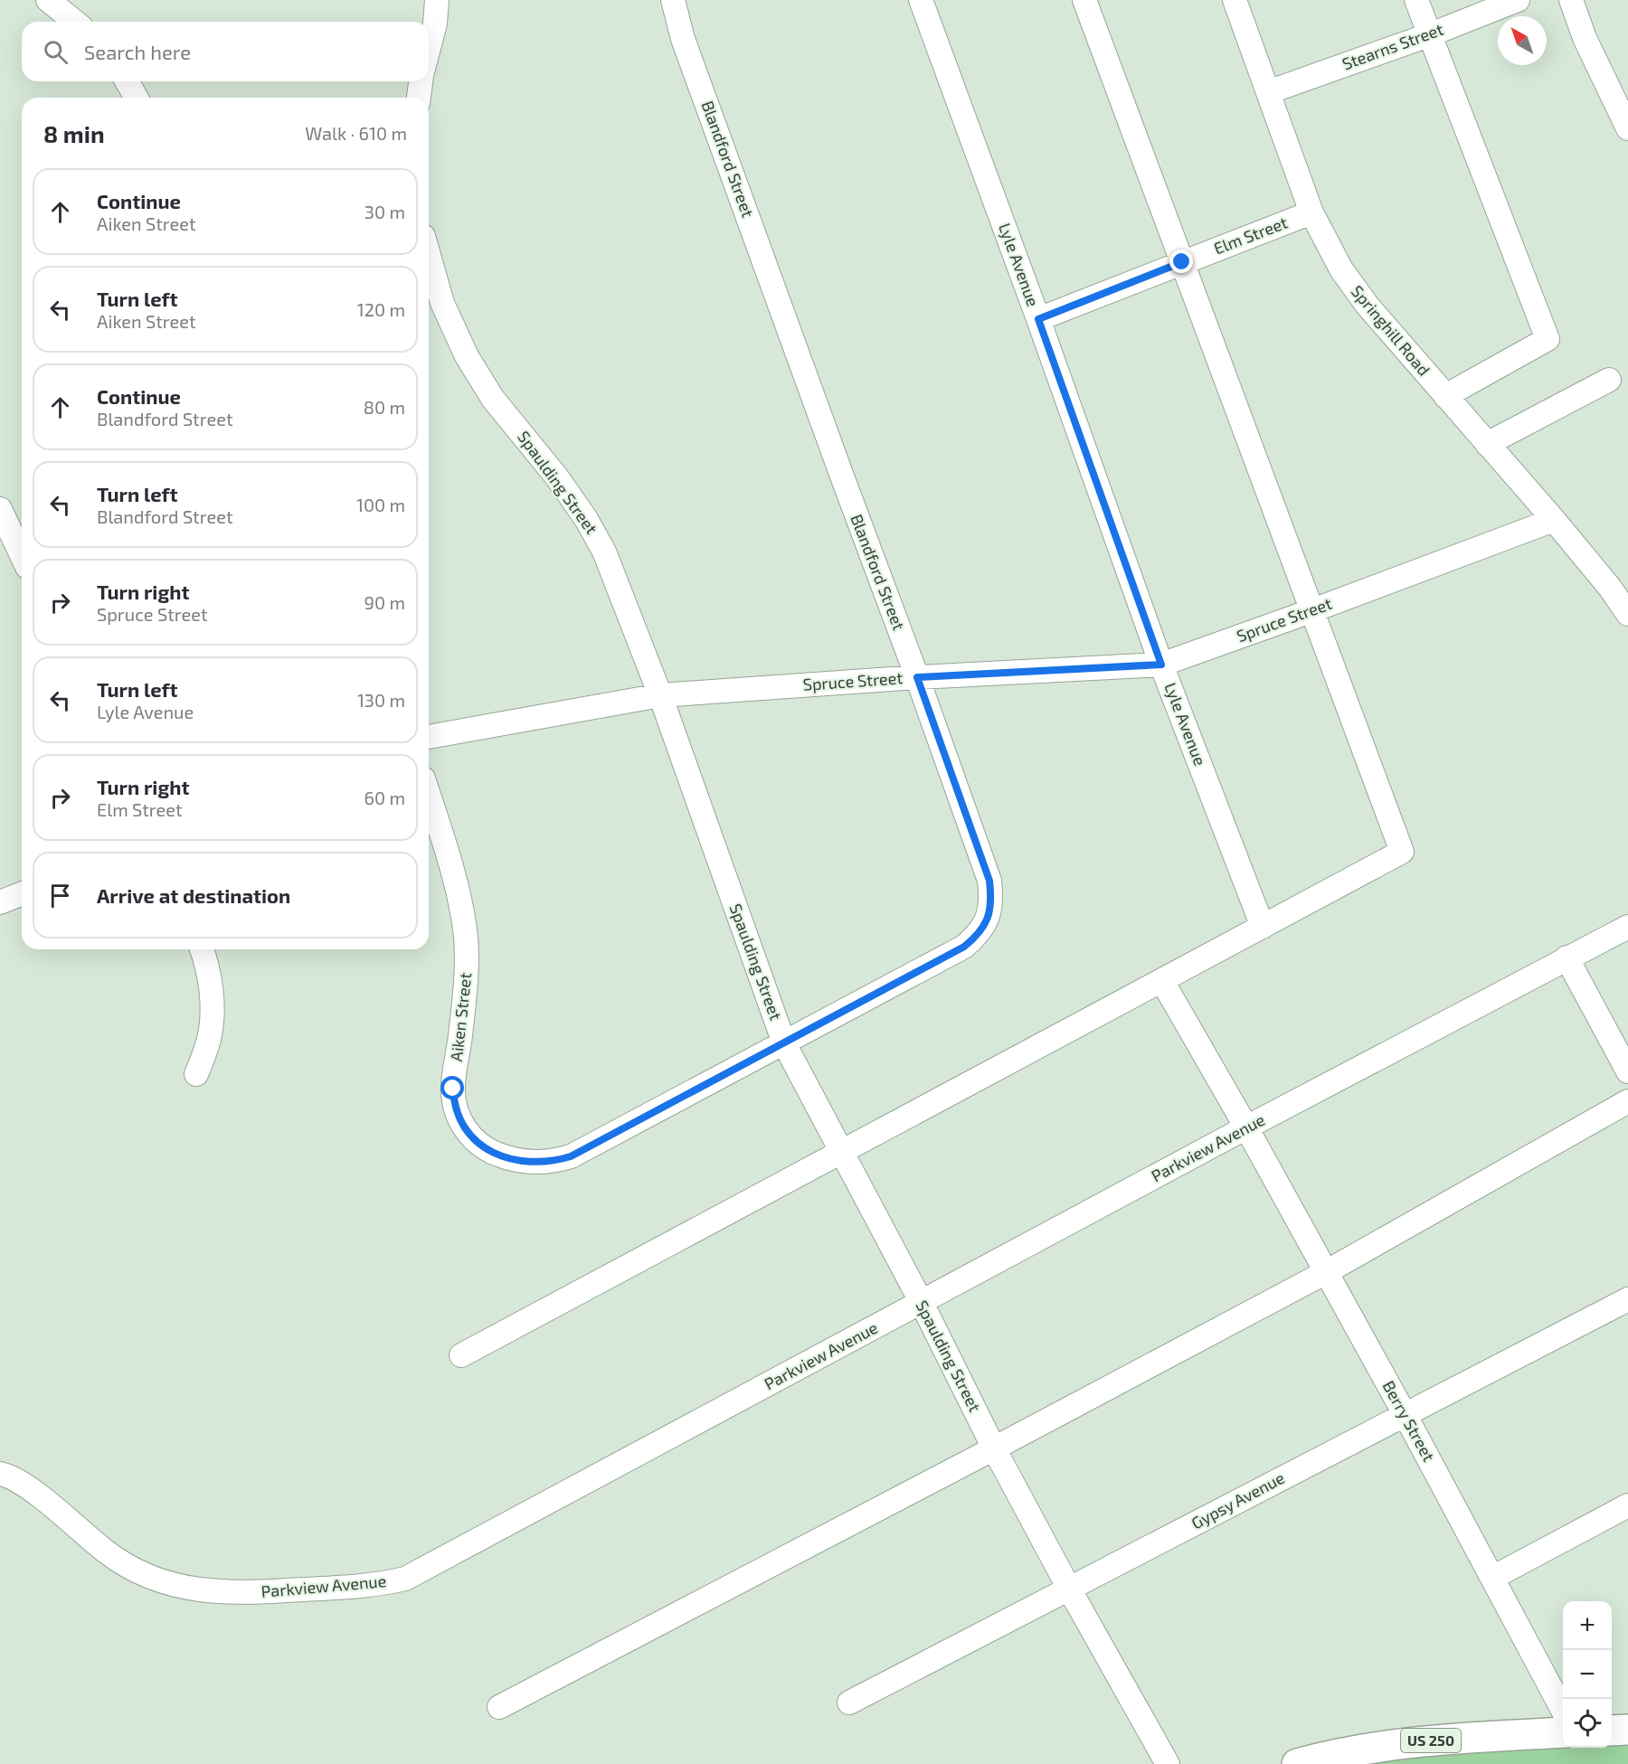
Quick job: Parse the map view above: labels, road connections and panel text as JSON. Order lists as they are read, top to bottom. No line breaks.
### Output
{"streets":{"main road":["US 250"],"street":["Stearns Street","Blandford Street","Elm Street","Lyle Avenue","Springhill Road","Spaulding Street","Spruce Street","Aiken Street","Parkview Avenue","Berry Street","Gypsy Avenue"]},"crossings":[["Stearns Street","Springhill Road"],["Blandford Street","Spaulding Street"],["Blandford Street","Spruce Street"],["Blandford Street","Aiken Street"],["Elm Street","Lyle Avenue"],["Elm Street","Springhill Road"],["Lyle Avenue","Spruce Street"],["Springhill Road","Spruce Street"],["Spaulding Street","Spruce Street"],["Spaulding Street","Aiken Street"],["Spaulding Street","Parkview Avenue"],["Spaulding Street","Gypsy Avenue"],["Parkview Avenue","Berry Street"],["Berry Street","Gypsy Avenue"]],"north":"top left","page":{"search":"Search here","heading":["8 min","Walk · 610 m"],"list":[["Continue","Aiken Street","30 m"],["Turn left","Aiken Street","120 m"],["Continue","Blandford Street","80 m"],["Turn left","Blandford Street","100 m"],["Turn right","Spruce Street","90 m"],["Turn left","Lyle Avenue","130 m"],["Turn right","Elm Street","60 m"],"Arrive at destination"],"map_buttons":["+","−"]}}
